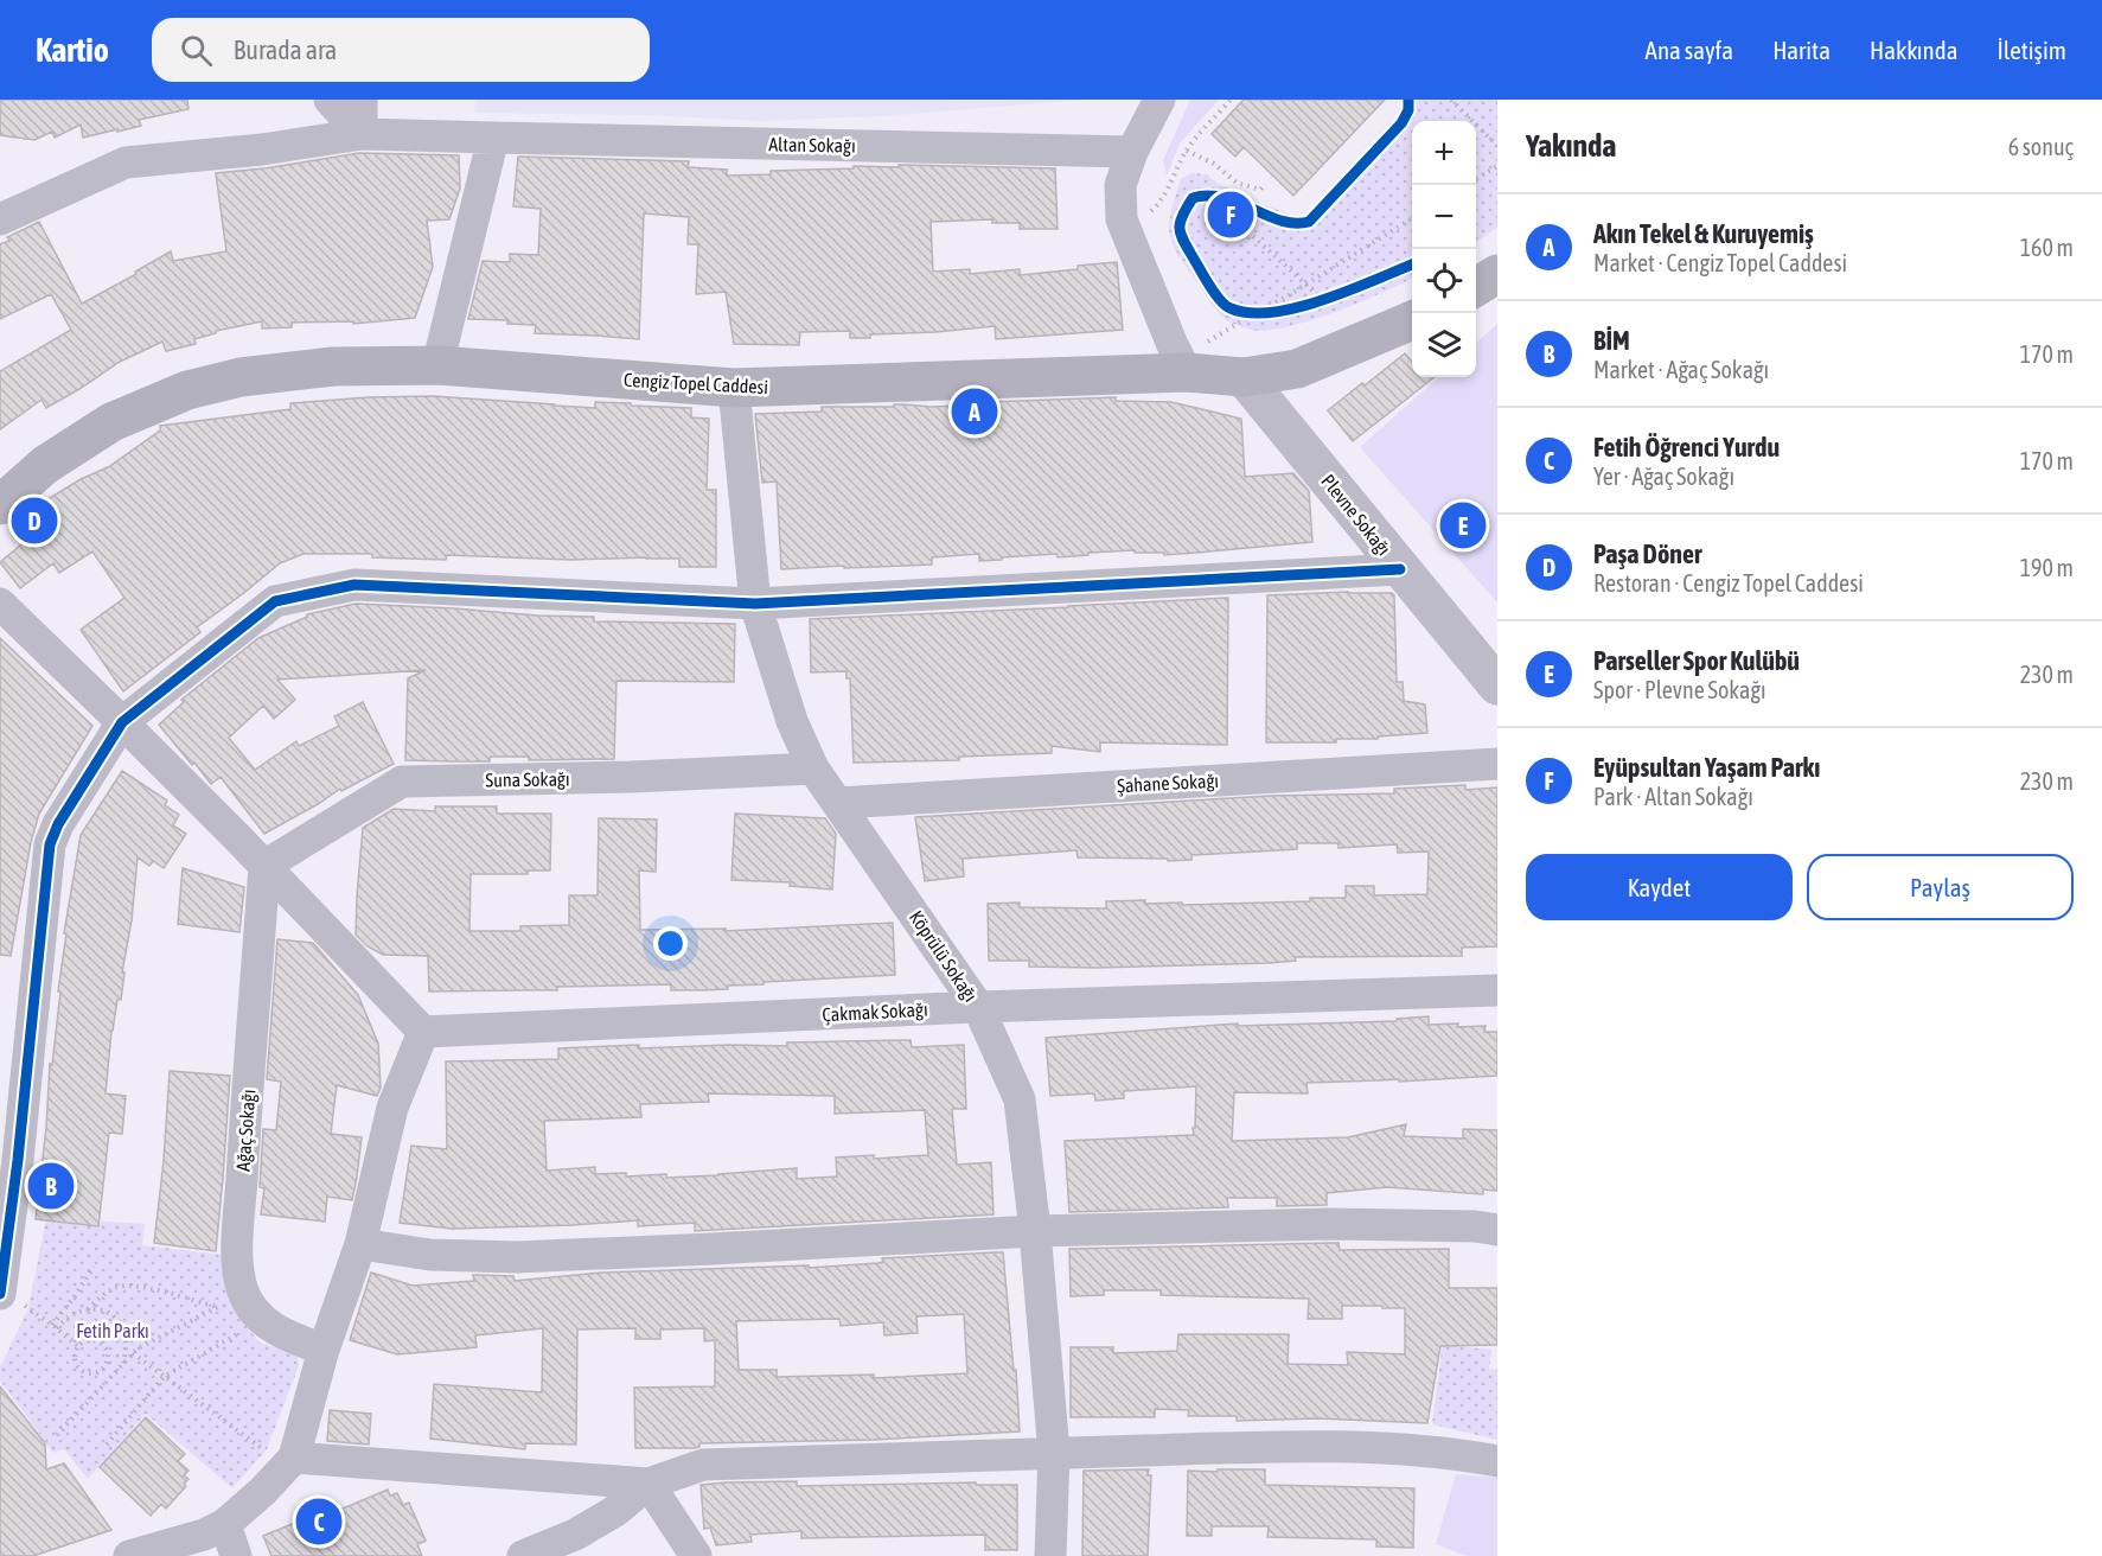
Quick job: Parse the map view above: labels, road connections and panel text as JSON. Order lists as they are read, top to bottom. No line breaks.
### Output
{"streets":{"main road":["Cengiz Topel Caddesi"],"street":["Altan Sokağı","Plevne Sokağı","Suna Sokağı","Şahane Sokağı","Köprülü Sokağı","Çakmak Sokağı","Ağaç Sokağı"]},"crossings":[["Cengiz Topel Caddesi","Plevne Sokağı"],["Cengiz Topel Caddesi","Köprülü Sokağı"],["Suna Sokağı","Köprülü Sokağı"],["Suna Sokağı","Ağaç Sokağı"],["Şahane Sokağı","Köprülü Sokağı"],["Köprülü Sokağı","Çakmak Sokağı"]],"parks":["Fetih Parkı"],"page":{"header":"Kartio","search":"Burada ara","nav":["Ana sayfa","Harita","Hakkında","İletişim"],"heading":["Yakında","6 sonuç"],"map_buttons":["+","−"],"pins":["F","A","D","E","B","C"],"list":[{"mark":"A","name":"Akın Tekel & Kuruyemiş","note":"Market · Cengiz Topel Caddesi","value":"160 m"},{"mark":"B","name":"BİM","note":"Market · Ağaç Sokağı","value":"170 m"},{"mark":"C","name":"Fetih Öğrenci Yurdu","note":"Yer · Ağaç Sokağı","value":"170 m"},{"mark":"D","name":"Paşa Döner","note":"Restoran · Cengiz Topel Caddesi","value":"190 m"},{"mark":"E","name":"Parseller Spor Kulübü","note":"Spor · Plevne Sokağı","value":"230 m"},{"mark":"F","name":"Eyüpsultan Yaşam Parkı","note":"Park · Altan Sokağı","value":"230 m"}],"buttons":["Kaydet","Paylaş"]}}
